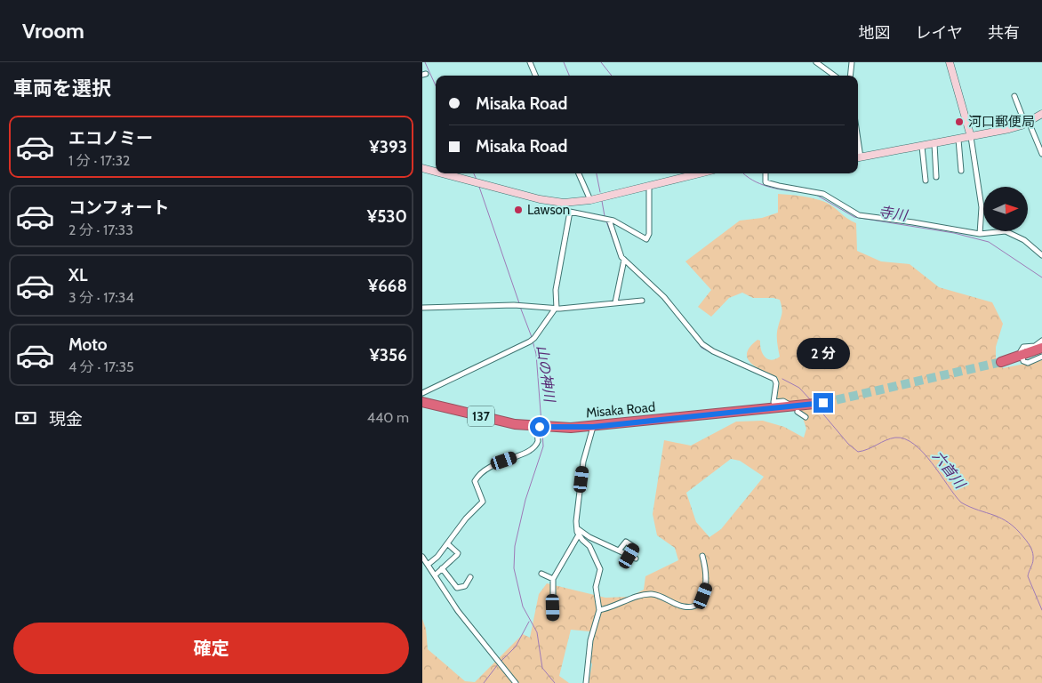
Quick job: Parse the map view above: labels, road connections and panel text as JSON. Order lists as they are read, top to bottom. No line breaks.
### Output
{"streets":{"highway":["Misaka Road","137"]},"water":["寺川","山の神川","六首川"],"places":["河口郵便局","Lawson"],"north":"right","page":{"header":"Vroom","nav":["地図","レイヤ","共有"],"heading":"車両を選択","banner":["Misaka Road","Misaka Road"],"list":[{"name":"エコノミー","note":"1 分 · 17:32","value":"¥393"},{"name":"コンフォート","note":"2 分 · 17:33","value":"¥530"},{"name":"XL","note":"3 分 · 17:34","value":"¥668"},{"name":"Moto","note":"4 分 · 17:35","value":"¥356"}],"bubble":"2 分","pay":["現金","440 m"],"buttons":"確定"}}
